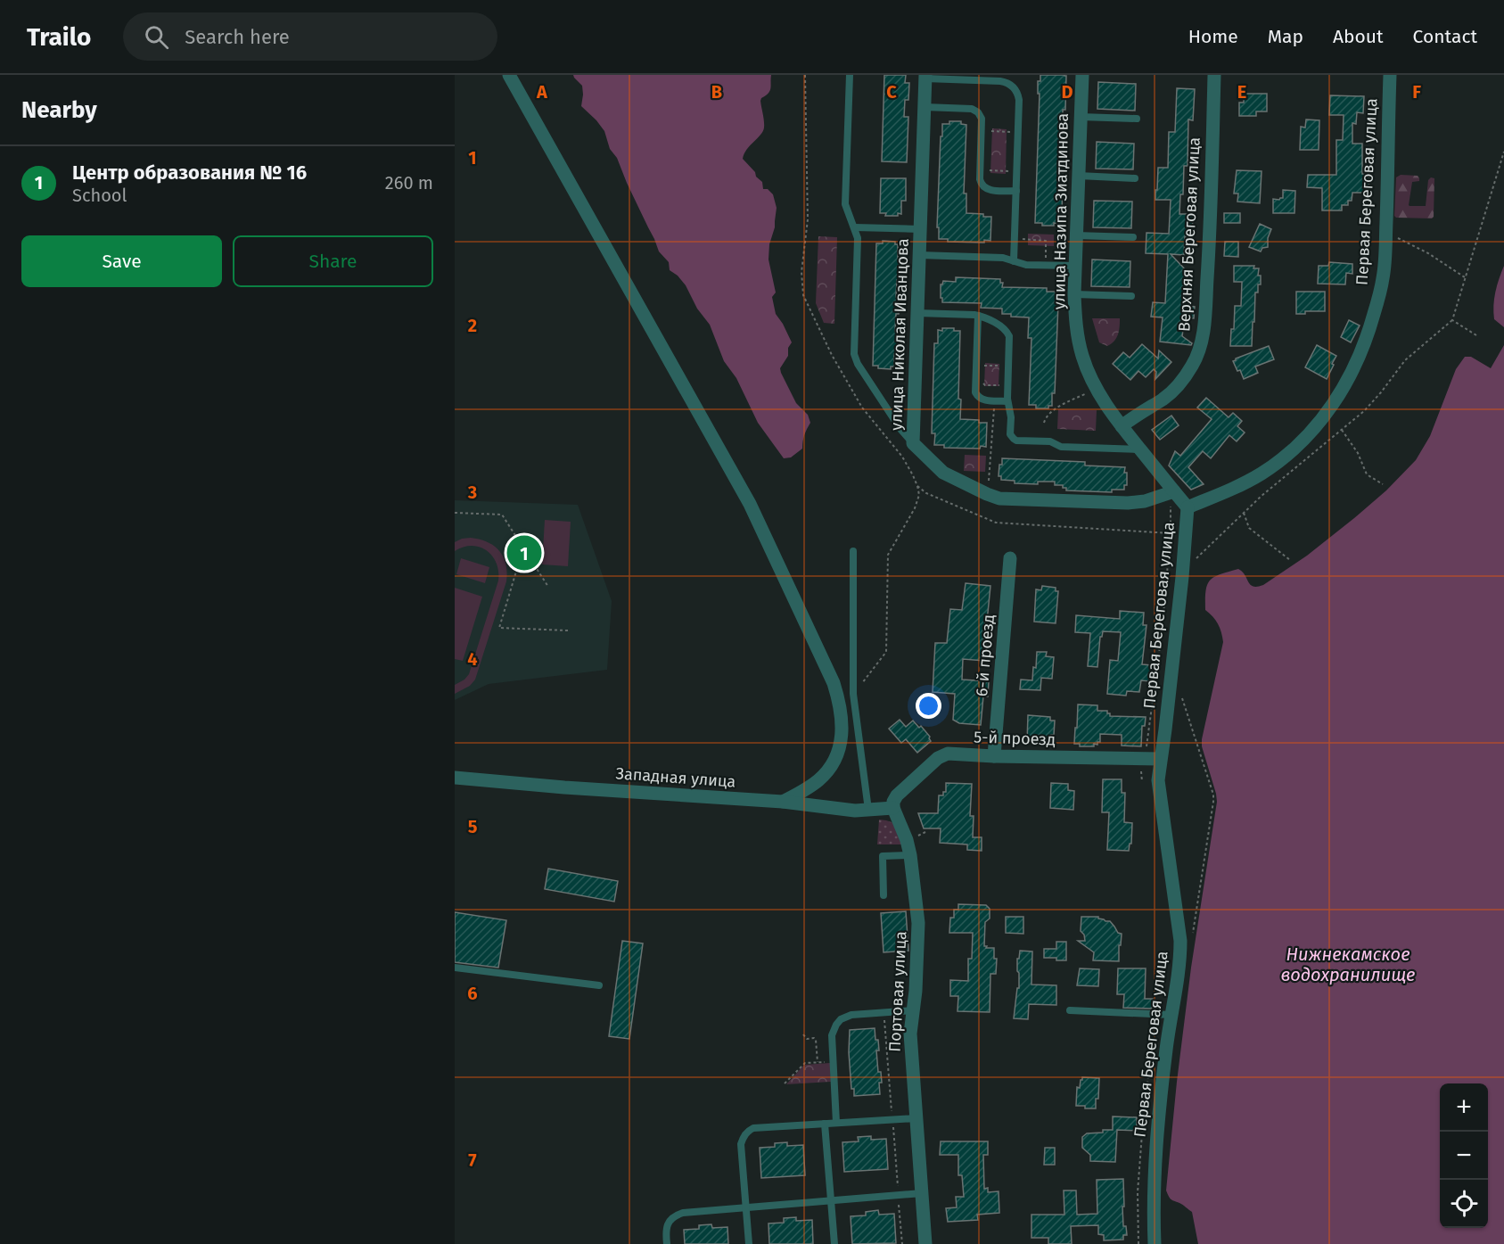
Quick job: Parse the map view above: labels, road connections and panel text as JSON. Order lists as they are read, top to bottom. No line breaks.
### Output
{"streets":{"street":["Первая Береговая улица","улица Назипа Зиатдинова","Верхняя Береговая улица","улица Николая Иванцова","6-й проезд","5-й проезд","Западная улица","Портовая улица"]},"crossings":[["Первая Береговая улица","улица Назипа Зиатдинова"],["Первая Береговая улица","5-й проезд"],["улица Назипа Зиатдинова","Верхняя Береговая улица"],["улица Назипа Зиатдинова","улица Николая Иванцова"],["6-й проезд","5-й проезд"],["5-й проезд","Западная улица"],["5-й проезд","Портовая улица"],["Западная улица","Портовая улица"]],"water":["Нижнекамское водохранилище"],"page":{"header":"Trailo","search":"Search here","nav":["Home","Map","About","Contact"],"heading":"Nearby","list":[{"mark":"1","name":"Центр образования № 16","note":"School","value":"260 m"}],"buttons":["Save","Share"],"pins":"1","map_buttons":["+","−"]},"grid":{"columns":["A","B","C","D","E","F"],"rows":["1","2","3","4","5","6","7"]}}
